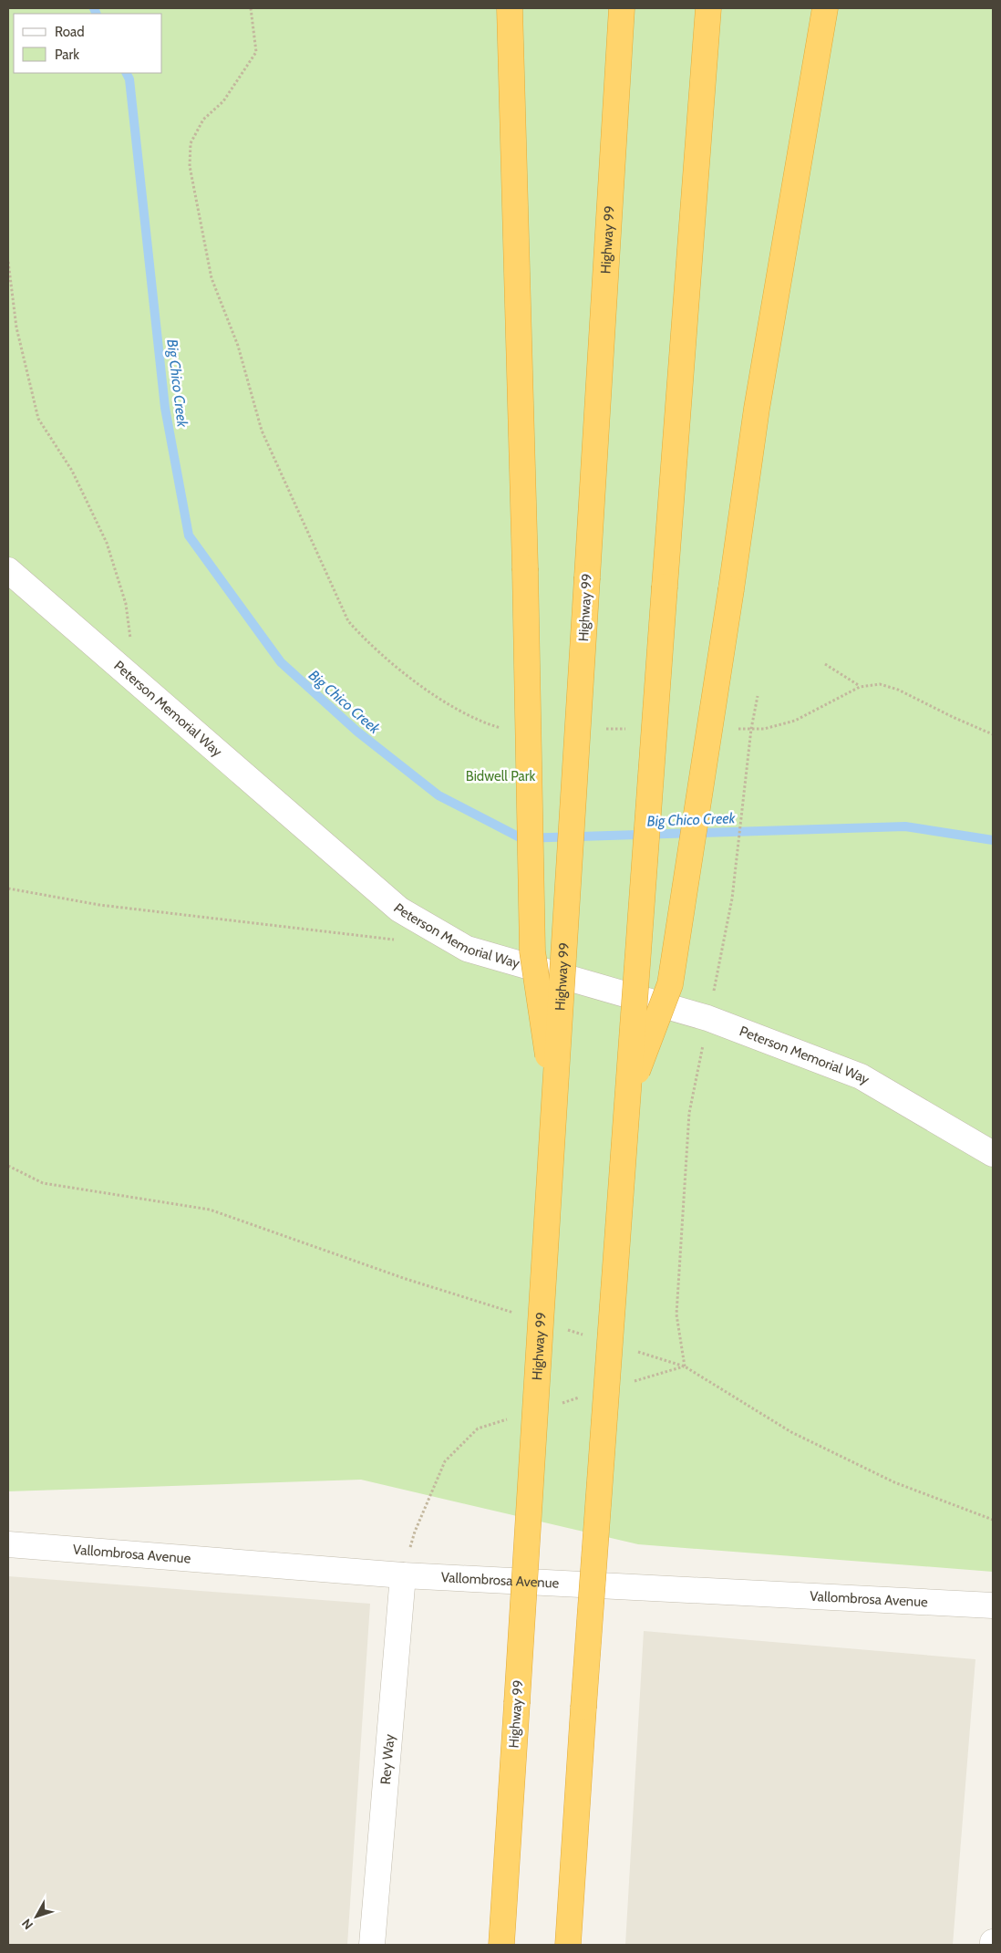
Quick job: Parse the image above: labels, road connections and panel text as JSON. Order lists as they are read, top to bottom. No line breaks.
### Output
{"streets":{"highway":["Highway 99"],"street":["Peterson Memorial Way","Vallombrosa Avenue","Rey Way"]},"crossings":[["Vallombrosa Avenue","Rey Way"]],"water":["Big Chico Creek"],"parks":["Bidwell Park"],"legend":["Road","Park"],"north":"bottom left"}
